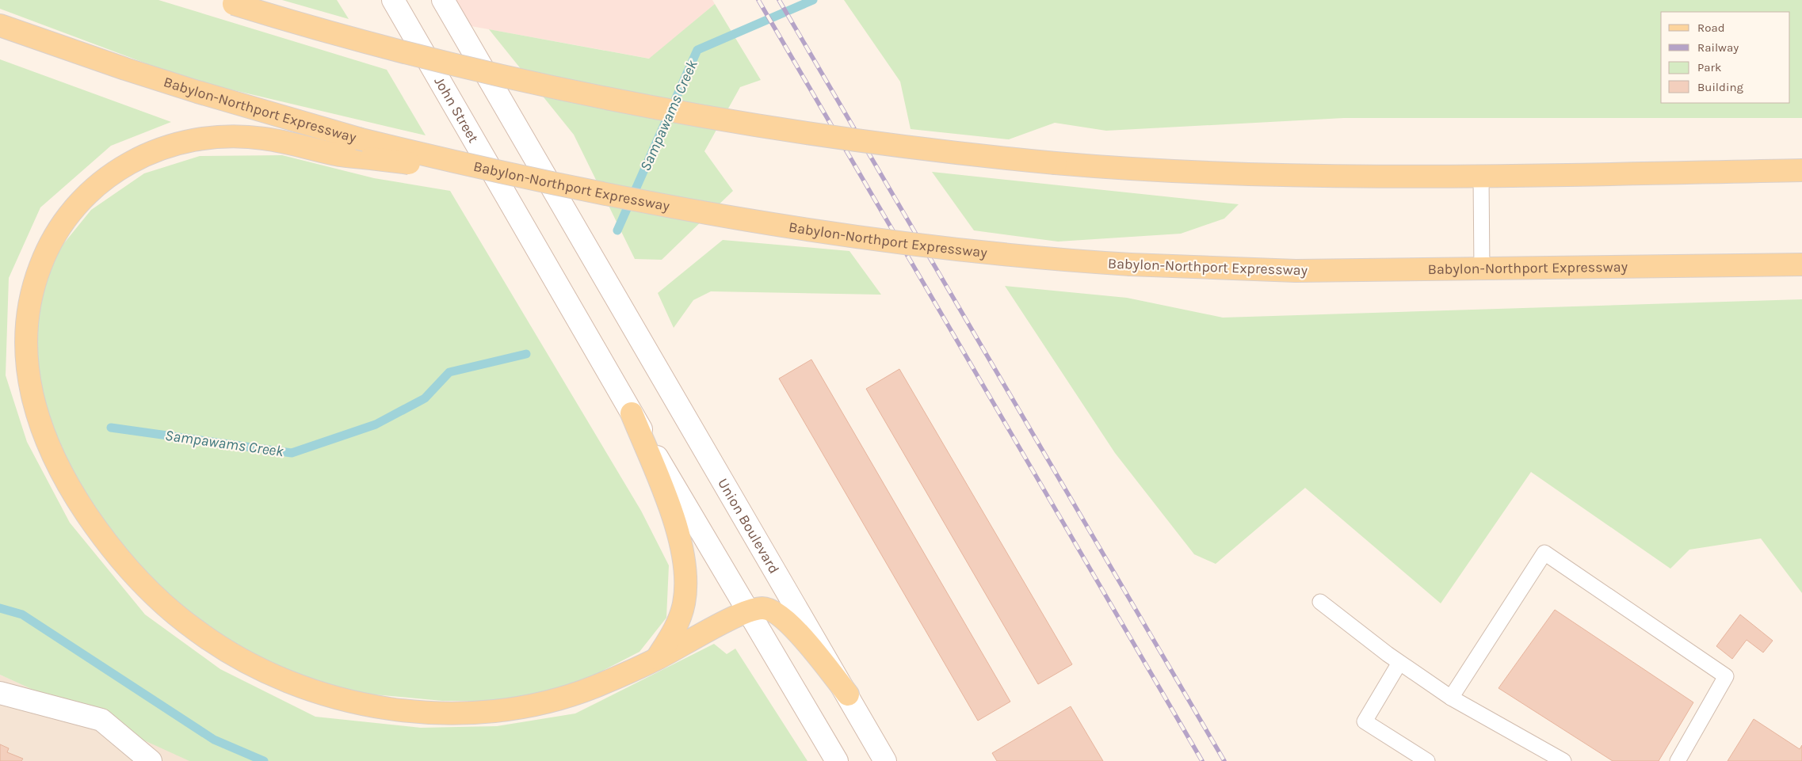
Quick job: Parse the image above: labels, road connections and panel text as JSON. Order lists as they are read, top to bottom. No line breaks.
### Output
{"streets":{"main road":["John Street","Babylon-Northport Expressway","Union Boulevard"]},"water":["Sampawams Creek"],"legend":["Road","Railway","Park","Building"]}
